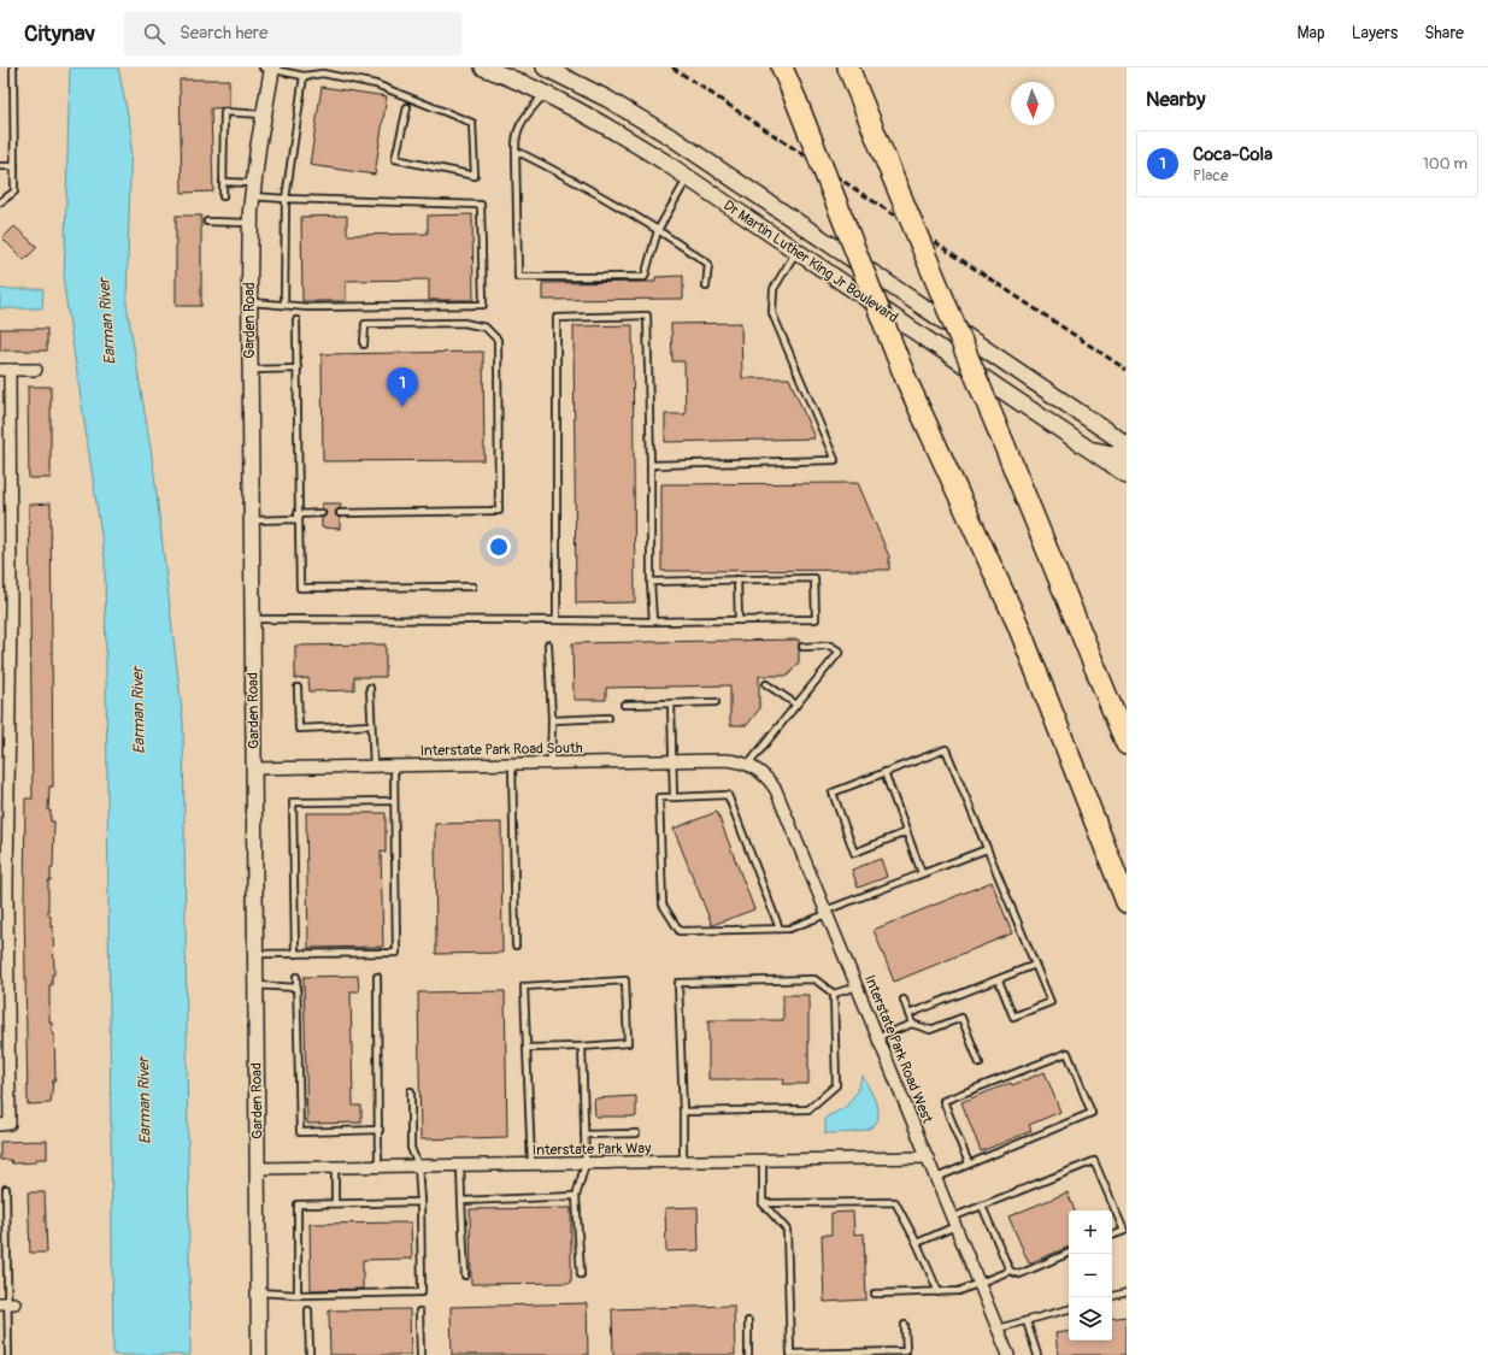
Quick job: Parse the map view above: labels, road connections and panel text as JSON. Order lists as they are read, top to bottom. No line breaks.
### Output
{"streets":{"main road":["Dr Martin Luther King Jr Boulevard"],"street":["Garden Road","Interstate Park Road South","Interstate Park Road West","Interstate Park Way"]},"crossings":[["Garden Road","Interstate Park Road South"],["Garden Road","Interstate Park Way"],["Interstate Park Road South","Interstate Park Road West"],["Interstate Park Road West","Interstate Park Way"]],"water":["Earman River"],"north":"bottom","page":{"header":"Citynav","search":"Search here","nav":["Map","Layers","Share"],"heading":"Nearby","list":[{"mark":"1","name":"Coca-Cola","note":"Place","value":"100 m"}],"pins":"1","map_buttons":["+","−"]}}
